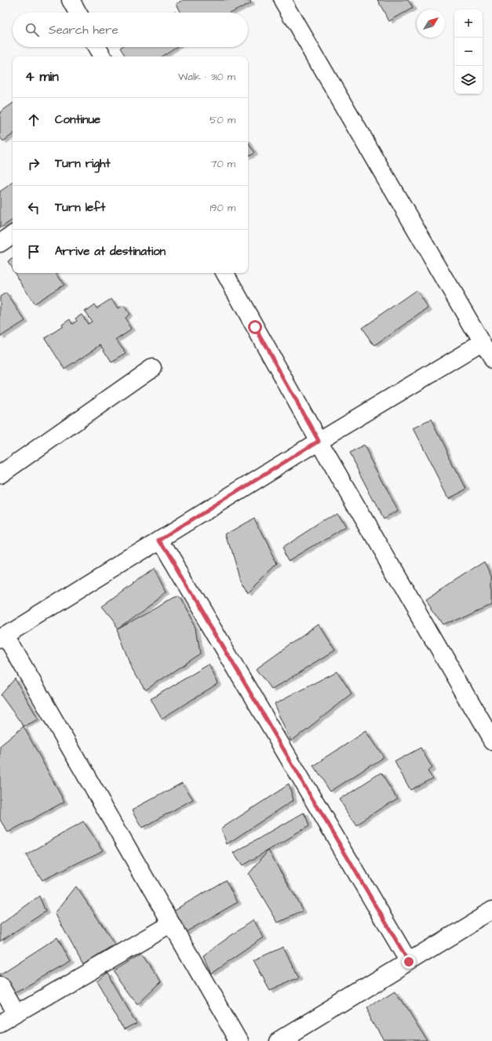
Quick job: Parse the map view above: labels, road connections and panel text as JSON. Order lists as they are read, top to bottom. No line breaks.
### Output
{"north":"top right","page":{"map_buttons":["+","−"],"search":"Search here","heading":["4 min","Walk · 310 m"],"list":[["Continue","50 m"],["Turn right","70 m"],["Turn left","190 m"],"Arrive at destination"]}}
